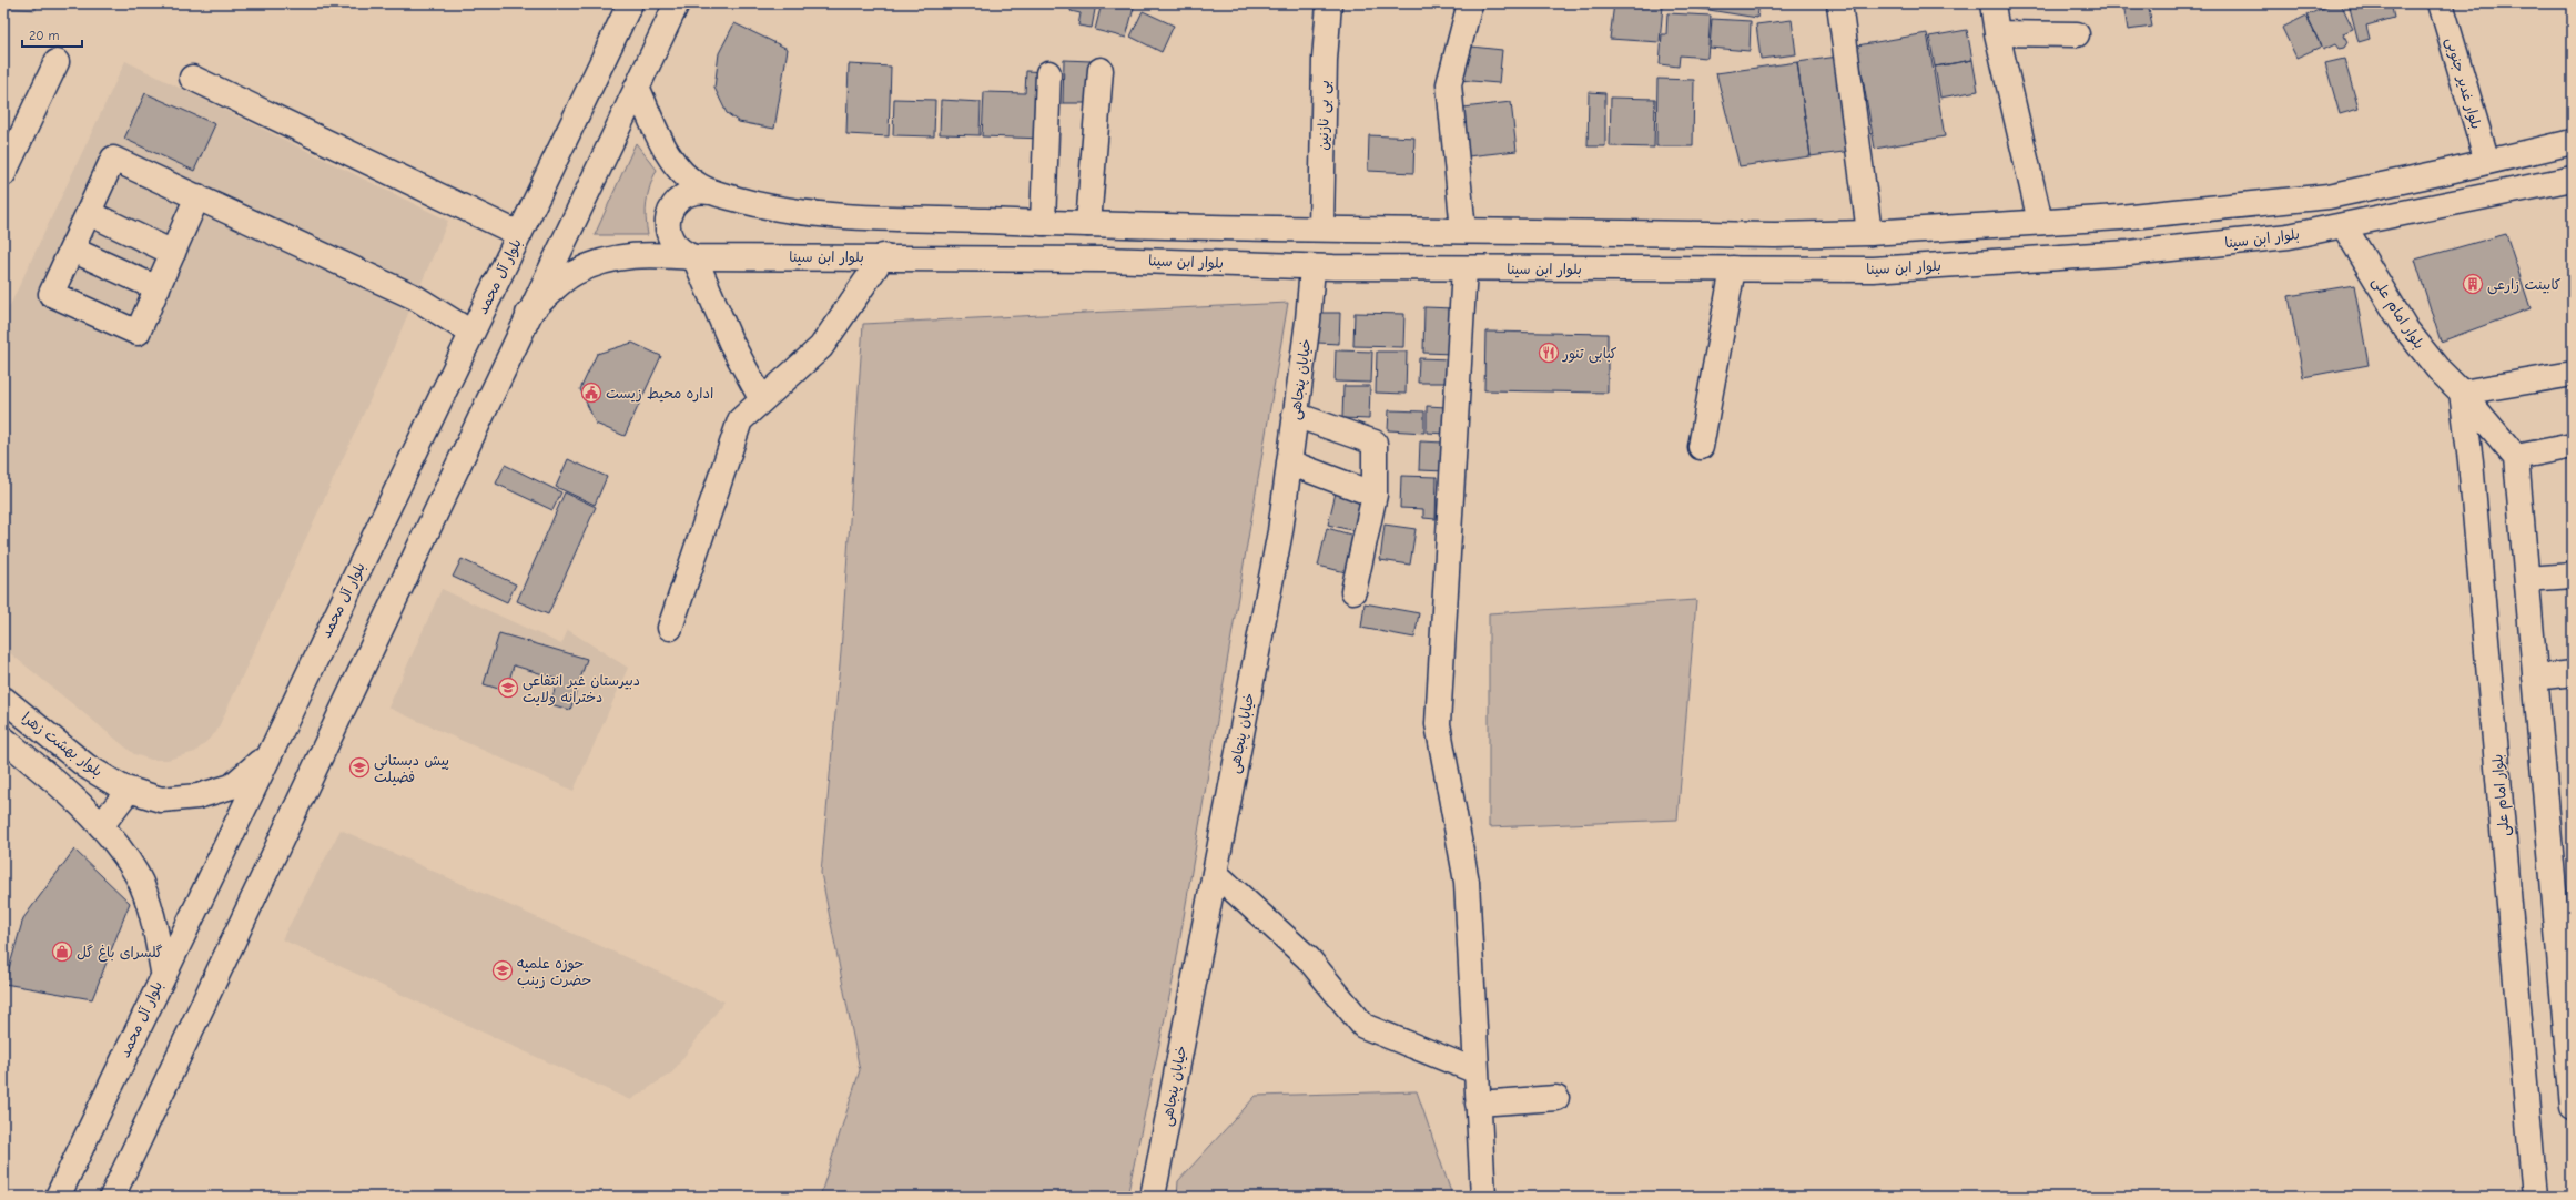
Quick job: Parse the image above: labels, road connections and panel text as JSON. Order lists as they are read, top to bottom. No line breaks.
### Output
{"streets":{"main road":["بلوار غدیر جنوبی","بی بی نازنین","بلوار ابن سینا","بلوار آل محمد","بلوار امام علی","خیابان پنجاهی","بلوار بهشت زهرا"]},"crossings":[["بلوار ابن سینا","بلوار امام علی"],["بلوار ابن سینا","خیابان پنجاهی"],["بلوار آل محمد","بلوار بهشت زهرا"]],"places":{"building":["کابینت زارعی"],"restaurant":["کبابی تنور"],"public building":["اداره محیط زیست"],"school or university":["دبیرستان غیر انتفاعی دخترانه ولایت","پیش دبستانی فضیلت","حوزه علمیه حضرت زینب"],"shop":["گلسرای باغ گل"]},"scale_bar":"20 m"}
